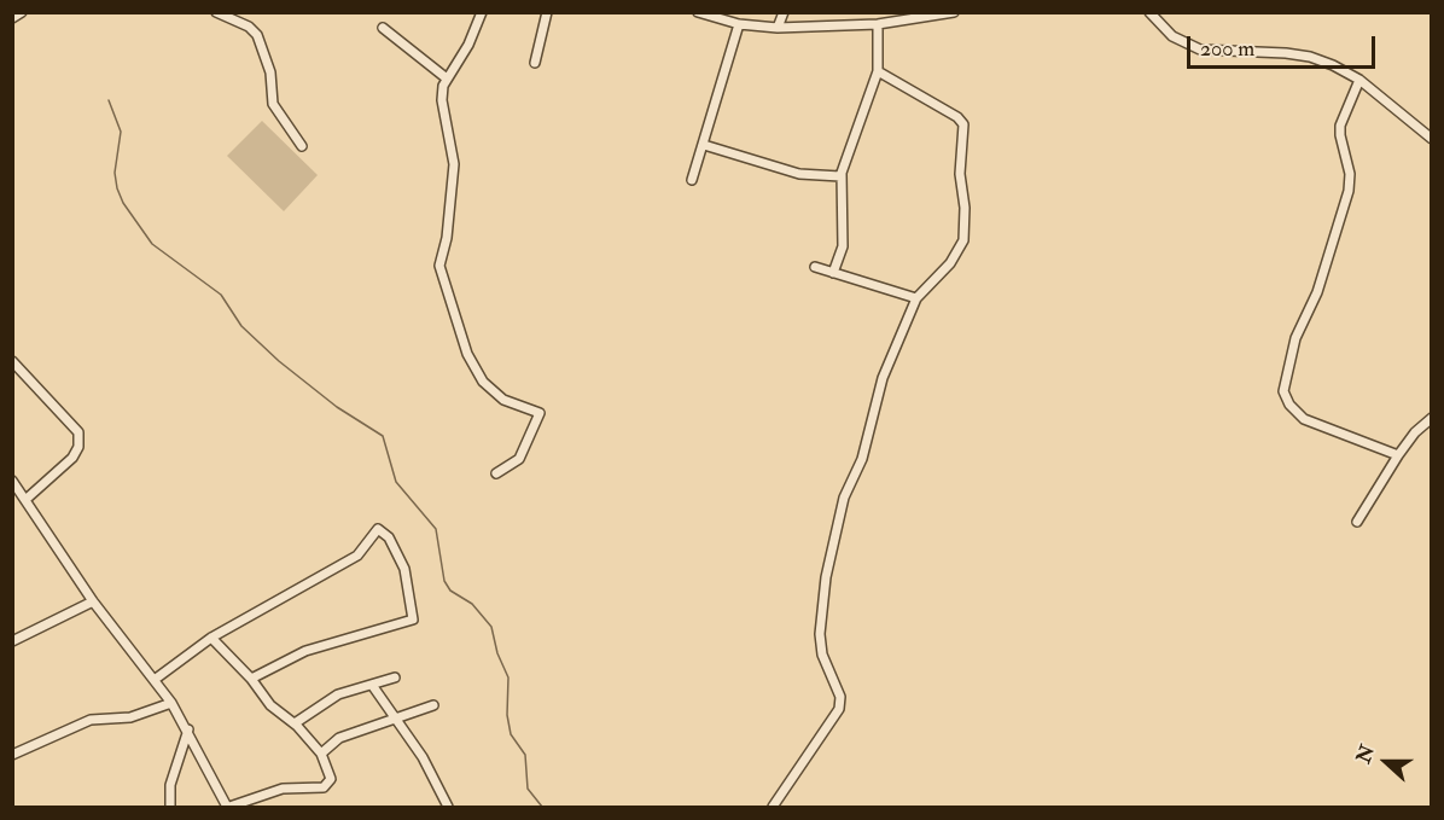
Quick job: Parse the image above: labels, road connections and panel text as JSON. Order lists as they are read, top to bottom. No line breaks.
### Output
{"scale_bar":"200 m","north":"left"}
